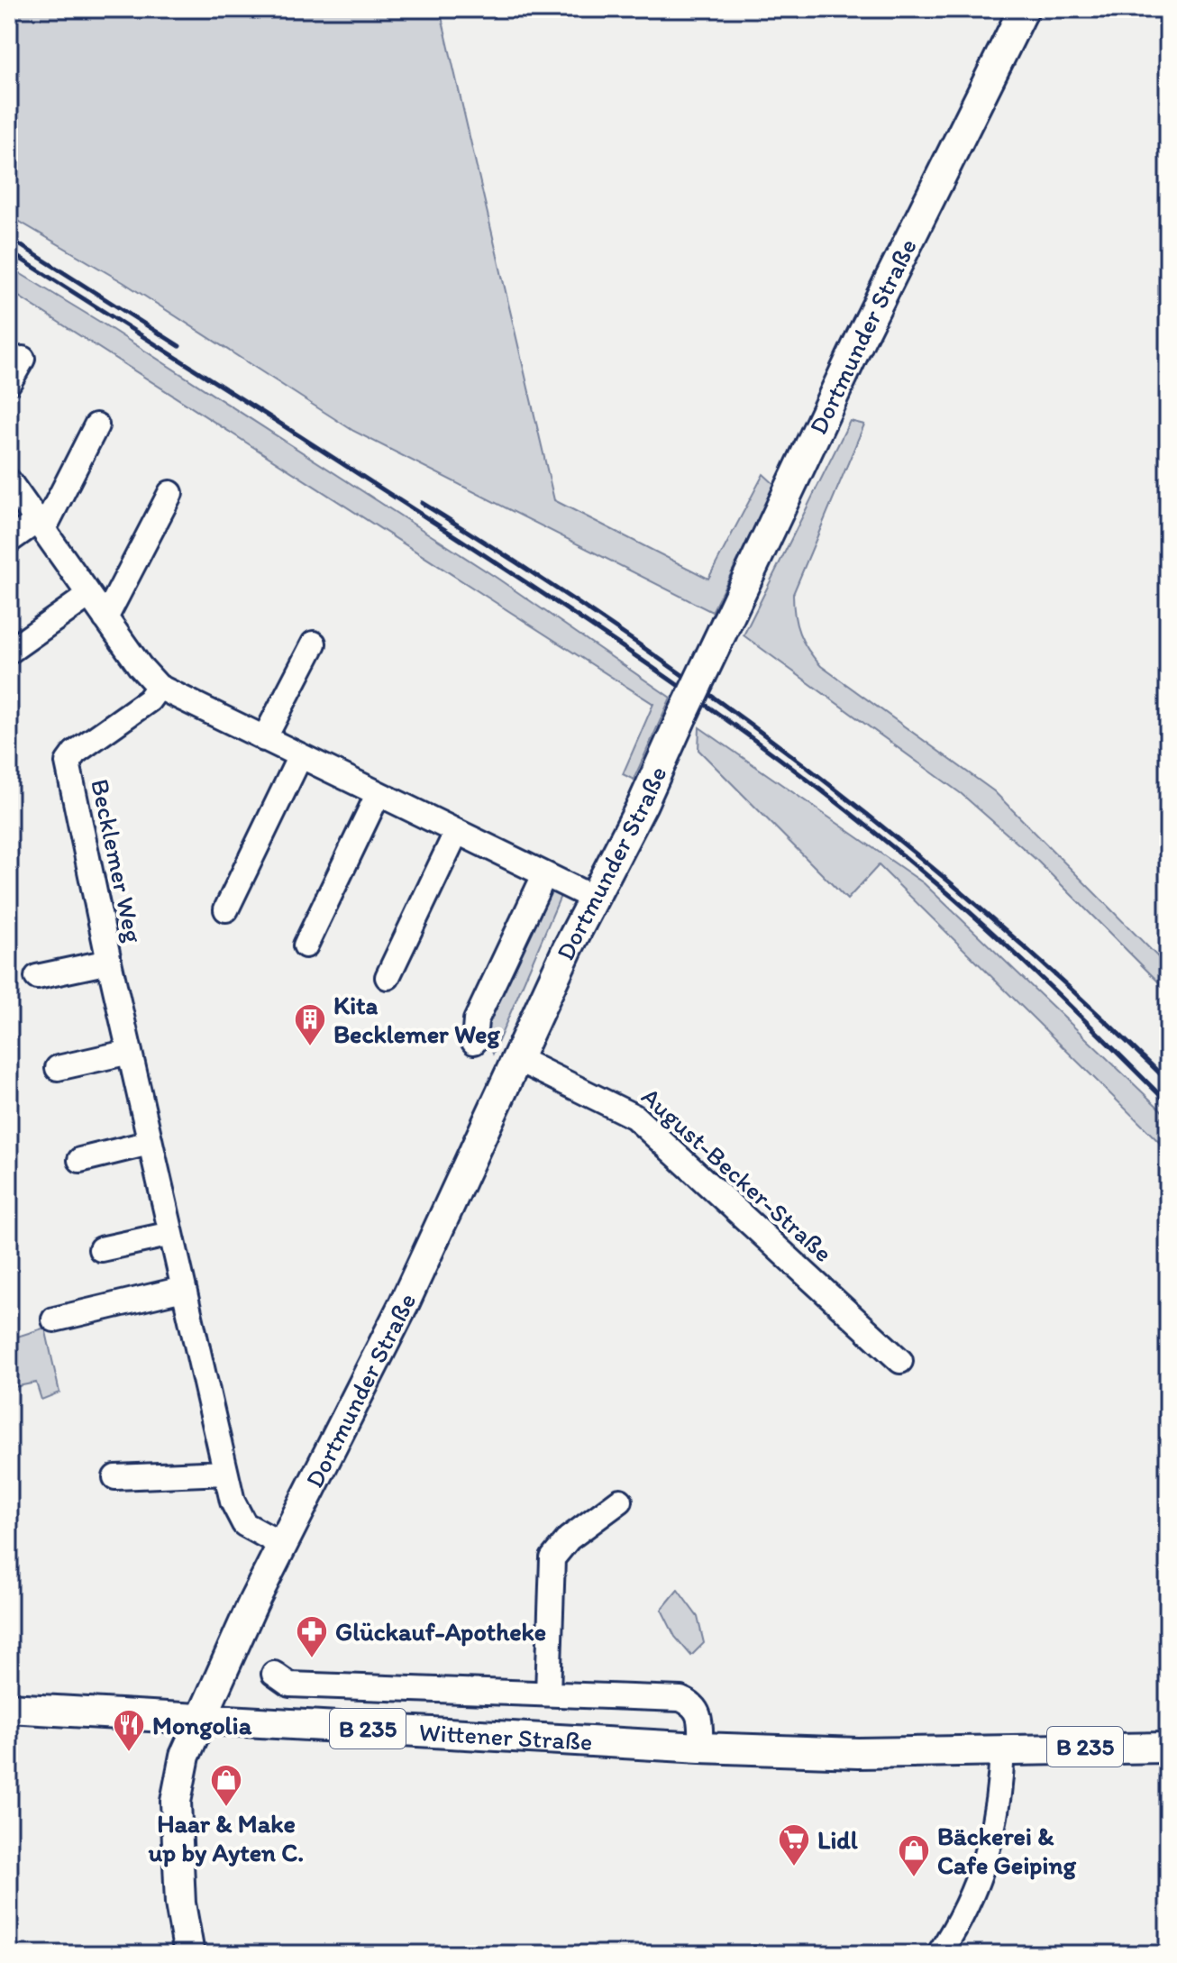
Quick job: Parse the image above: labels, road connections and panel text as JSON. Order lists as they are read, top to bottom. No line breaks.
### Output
{"streets":{"main road":["Dortmunder Straße","B 235","Wittener Straße"],"street":["Becklemer Weg","August-Becker-Straße"]},"crossings":[["Dortmunder Straße","Becklemer Weg"],["Dortmunder Straße","August-Becker-Straße"],["Dortmunder Straße","Wittener Straße"]],"places":{"building":["Kita Becklemer Weg"],"pharmacy":["Glückauf-Apotheke"],"restaurant":["Mongolia"],"shop":["Haar & Make up by Ayten C.","Bäckerei & Cafe Geiping"],"supermarket":["Lidl"]}}
